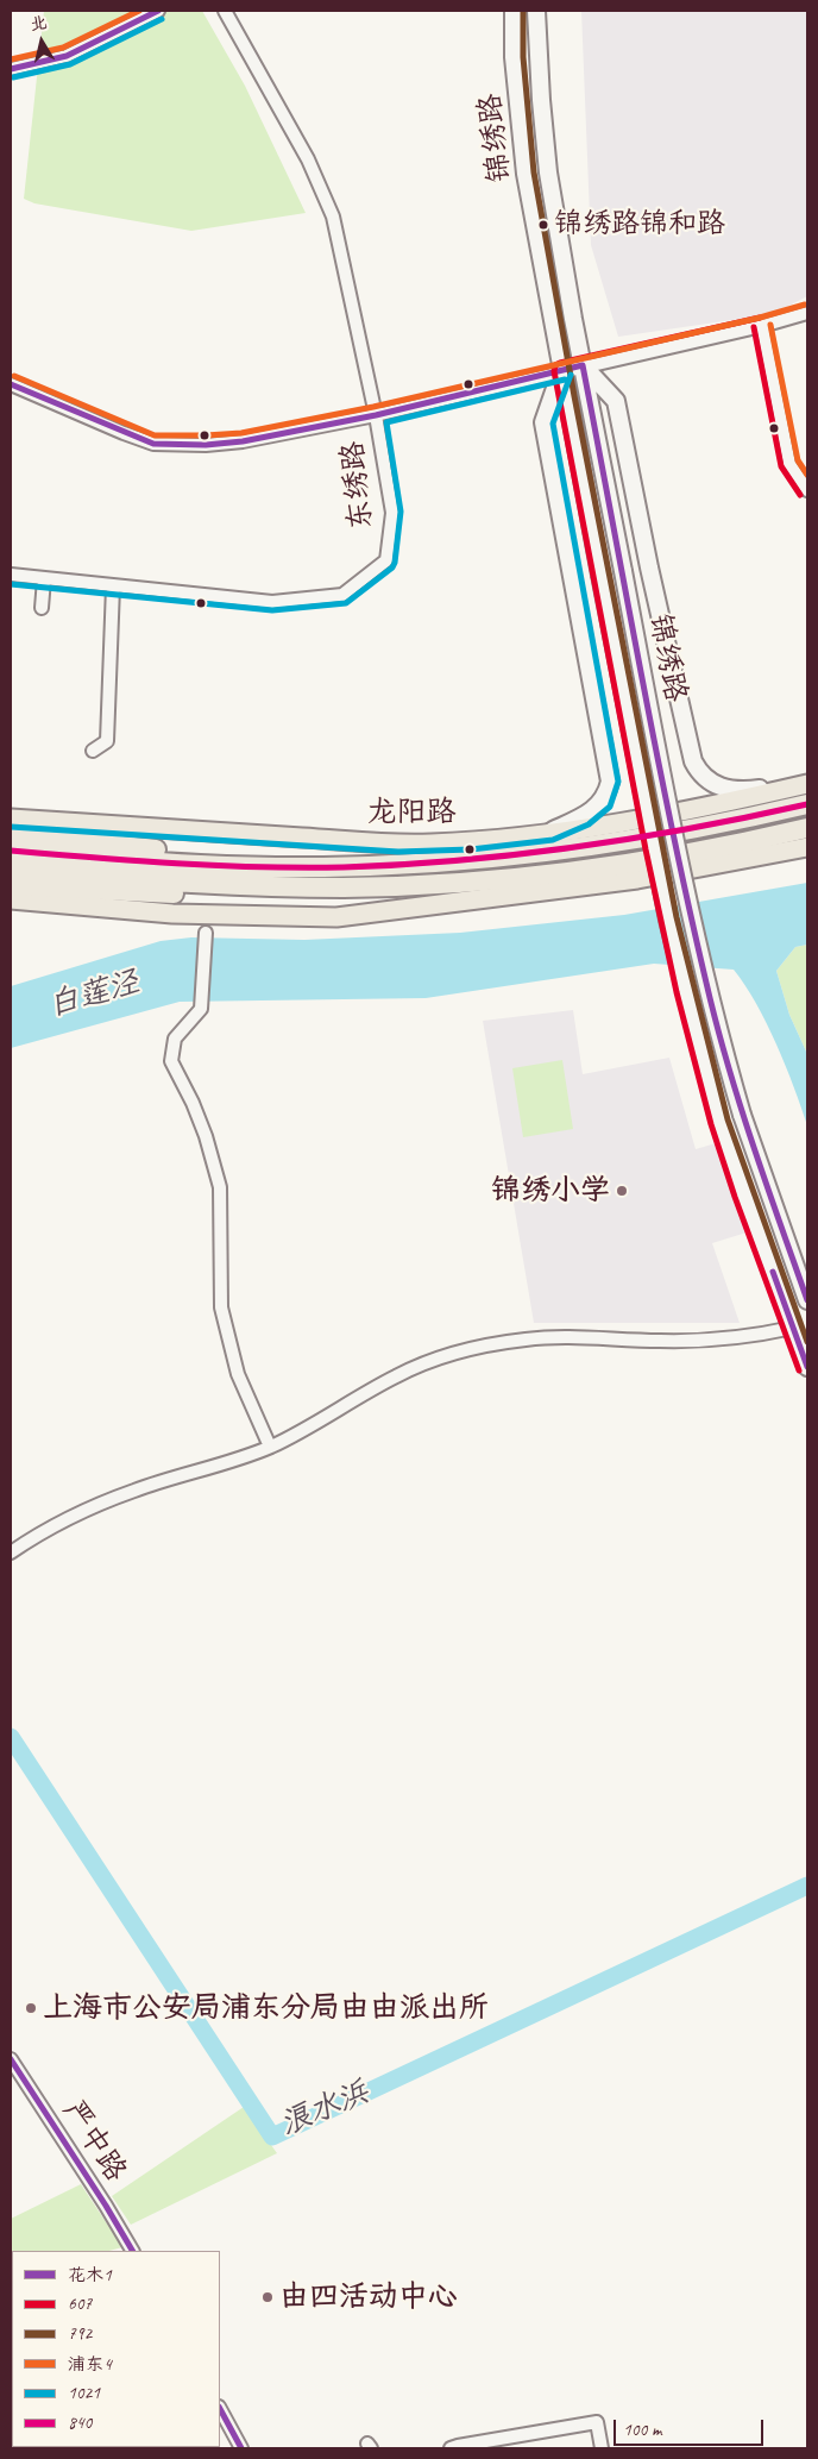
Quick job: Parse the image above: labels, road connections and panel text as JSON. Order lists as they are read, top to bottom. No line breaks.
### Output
{"streets":{"main road":["锦绣路","龙阳路"],"street":["东绣路","严中路"]},"water":["白莲泾","浪水浜"],"places":["锦绣路锦和路","锦绣小学","上海市公安局浦东分局由由派出所","由四活动中心"],"lines":["transit line 花木1","transit line 792","transit line 浦东4","transit line 1021","transit line 607","transit line 840"],"legend":["花木1","607","792","浦东4","1021","840"],"scale_bar":"100 m","north":"top"}
